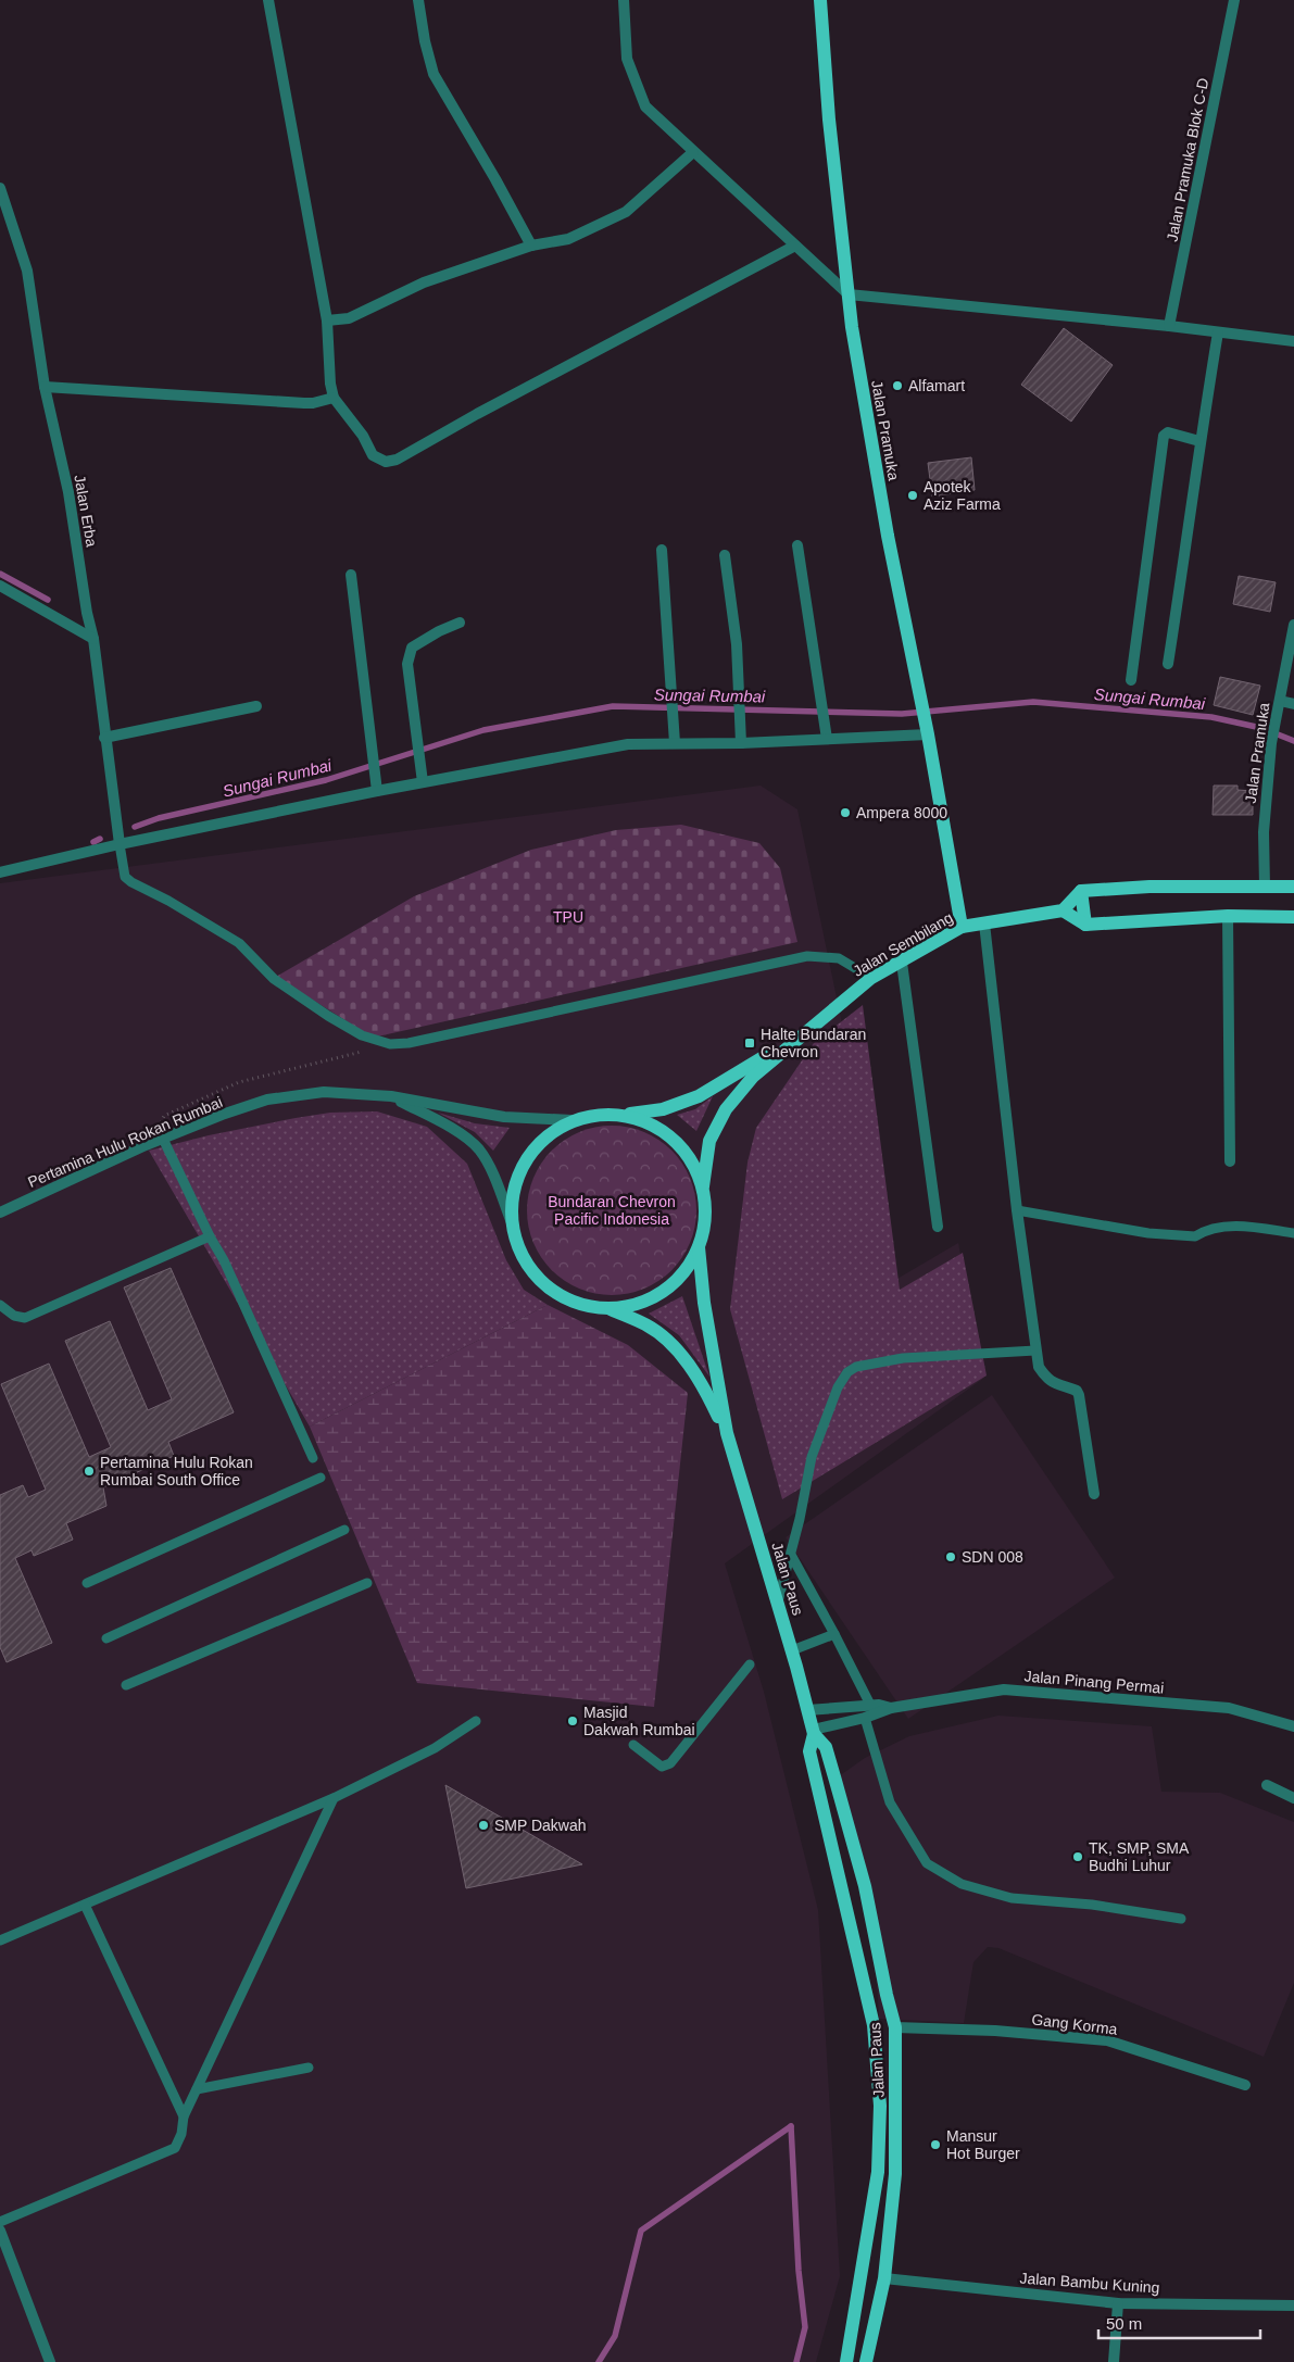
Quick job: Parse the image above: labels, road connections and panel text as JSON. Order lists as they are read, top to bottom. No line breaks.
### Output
{"streets":{"main road":["Jalan Pramuka","Jalan Sembilang","Jalan Paus"],"street":["Jalan Pramuka Blok C-D","Jalan Erba","Pertamina Hulu Rokan Rumbai","Jalan Pinang Permai","Gang Korma","Jalan Bambu Kuning"]},"crossings":[["Jalan Pramuka","Jalan Sembilang"],["Jalan Paus","Jalan Pinang Permai"],["Jalan Paus","Gang Korma"],["Jalan Paus","Jalan Bambu Kuning"]],"water":["Sungai Rumbai"],"parks":["TPU","Bundaran Chevron Pacific Indonesia"],"places":{"other":["Alfamart","Apotek Aziz Farma","Ampera 8000","Pertamina Hulu Rokan Rumbai South Office","SDN 008","Masjid Dakwah Rumbai","SMP Dakwah","TK, SMP, SMA Budhi Luhur","Mansur Hot Burger"],"transit":["Halte Bundaran Chevron"]},"scale_bar":"50 m"}
